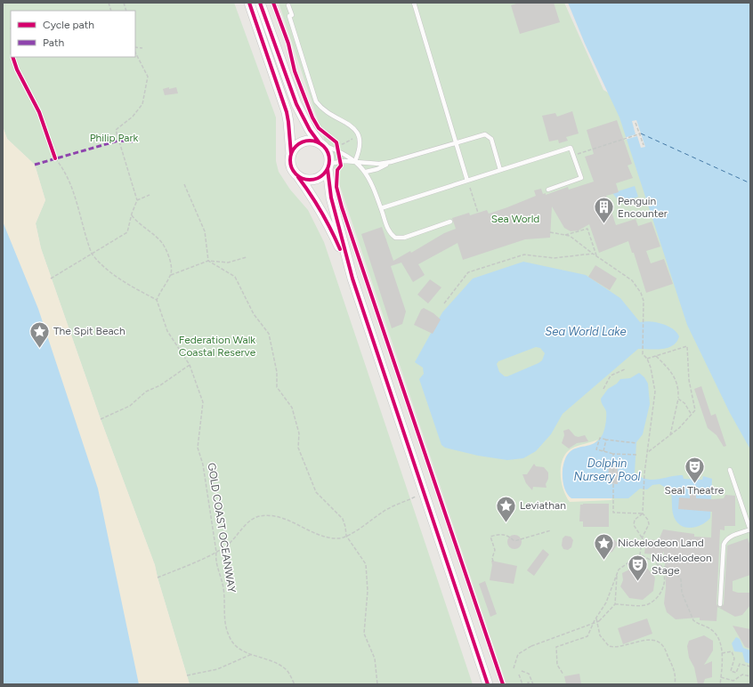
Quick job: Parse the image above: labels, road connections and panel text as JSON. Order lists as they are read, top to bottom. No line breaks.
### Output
{"streets":{"path":["GOLD COAST OCEANWAY"]},"water":["Sea World Lake","Dolphin Nursery Pool"],"parks":["Philip Park","Sea World","Federation Walk Coastal Reserve"],"places":{"building":["Penguin Encounter"],"place":["The Spit Beach","Leviathan","Nickelodeon Land"],"theatre":["Seal Theatre","Nickelodeon Stage"]},"legend":["Cycle path","Path"]}
